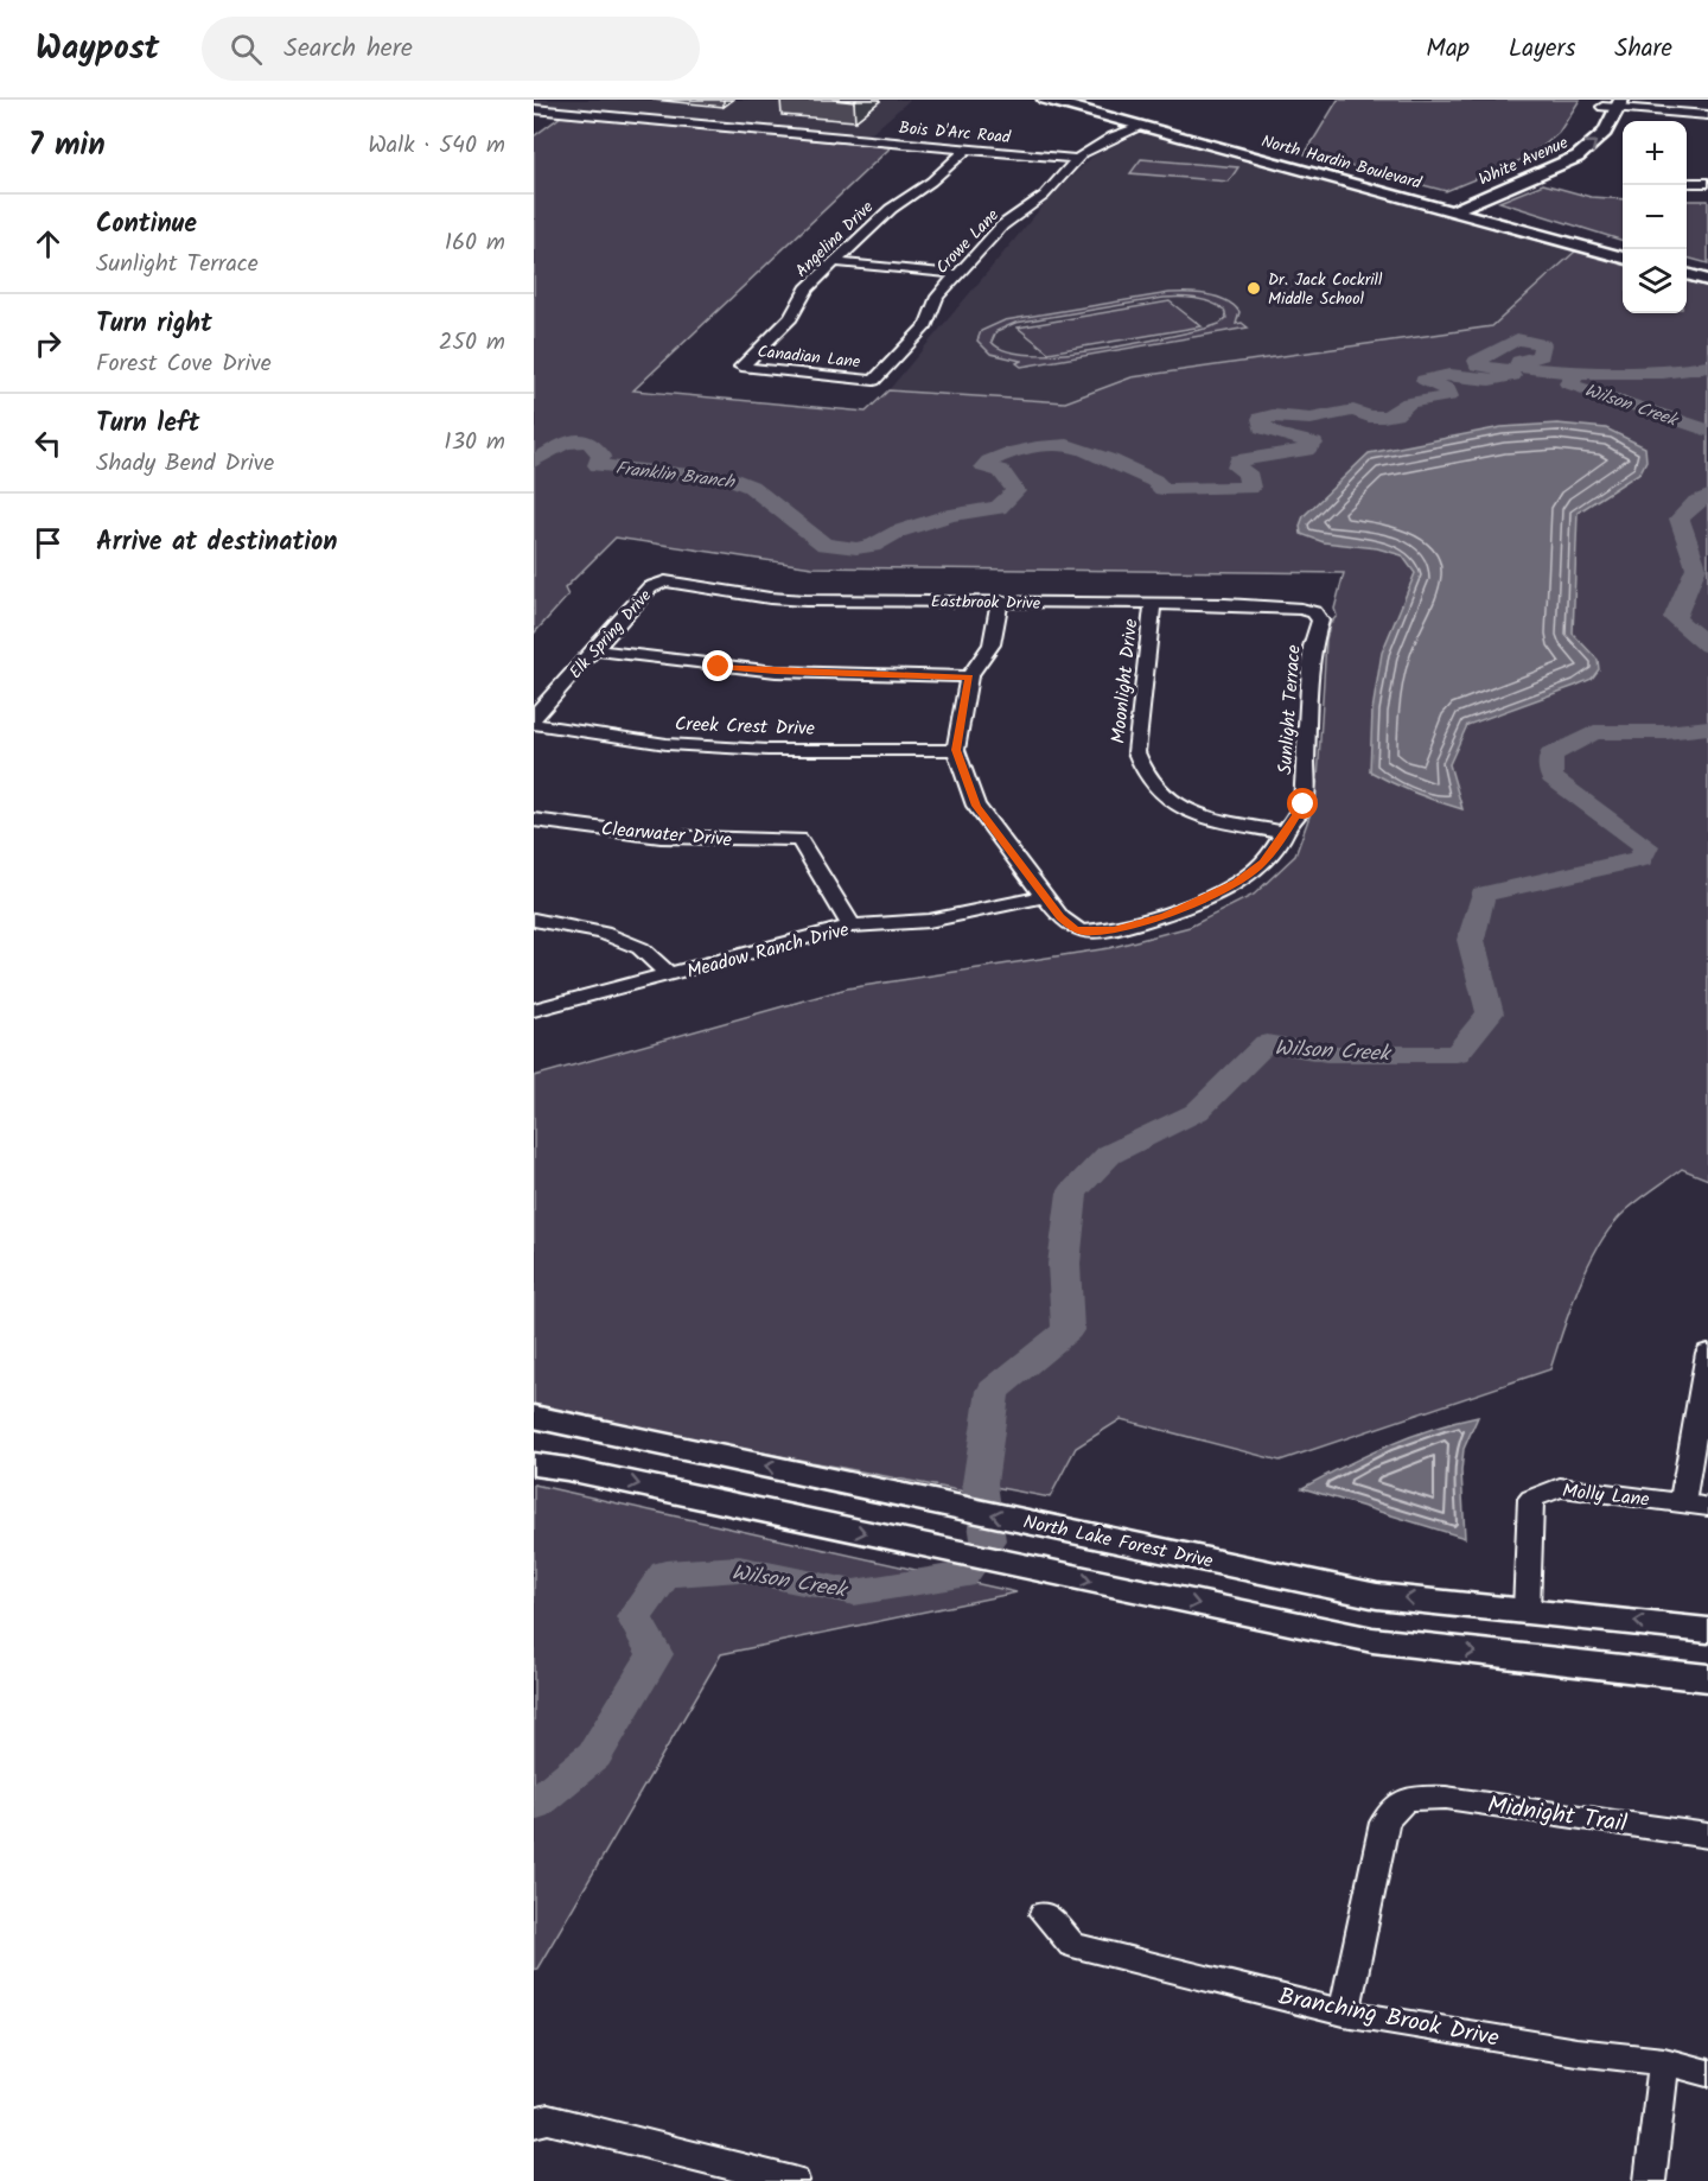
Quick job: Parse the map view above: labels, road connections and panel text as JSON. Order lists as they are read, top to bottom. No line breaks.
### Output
{"streets":{"main road":["White Avenue","North Hardin Boulevard","North Lake Forest Drive"],"street":["Bois D'Arc Road","Angelina Drive","Crowe Lane","Canadian Lane","Eastbrook Drive","Elk Spring Drive","Moonlight Drive","Sunlight Terrace","Creek Crest Drive","Clearwater Drive","Meadow Ranch Drive","Molly Lane","Midnight Trail","Branching Brook Drive"]},"crossings":[["Bois D'Arc Road","Angelina Drive"],["Bois D'Arc Road","Crowe Lane"],["White Avenue","North Hardin Boulevard"],["North Hardin Boulevard","Crowe Lane"],["Angelina Drive","Canadian Lane"],["Crowe Lane","Canadian Lane"],["Eastbrook Drive","Elk Spring Drive"],["Eastbrook Drive","Moonlight Drive"],["Eastbrook Drive","Sunlight Terrace"],["Moonlight Drive","Sunlight Terrace"],["Sunlight Terrace","Meadow Ranch Drive"],["Clearwater Drive","Meadow Ranch Drive"],["Molly Lane","North Lake Forest Drive"],["Midnight Trail","Branching Brook Drive"]],"water":["Wilson Creek","Franklin Branch"],"places":["Dr. Jack Cockrill Middle School"],"page":{"header":"Waypost","search":"Search here","nav":["Map","Layers","Share"],"heading":["7 min","Walk · 540 m"],"map_buttons":["+","−"],"list":[["Continue","Sunlight Terrace","160 m"],["Turn right","Forest Cove Drive","250 m"],["Turn left","Shady Bend Drive","130 m"],"Arrive at destination"]}}
